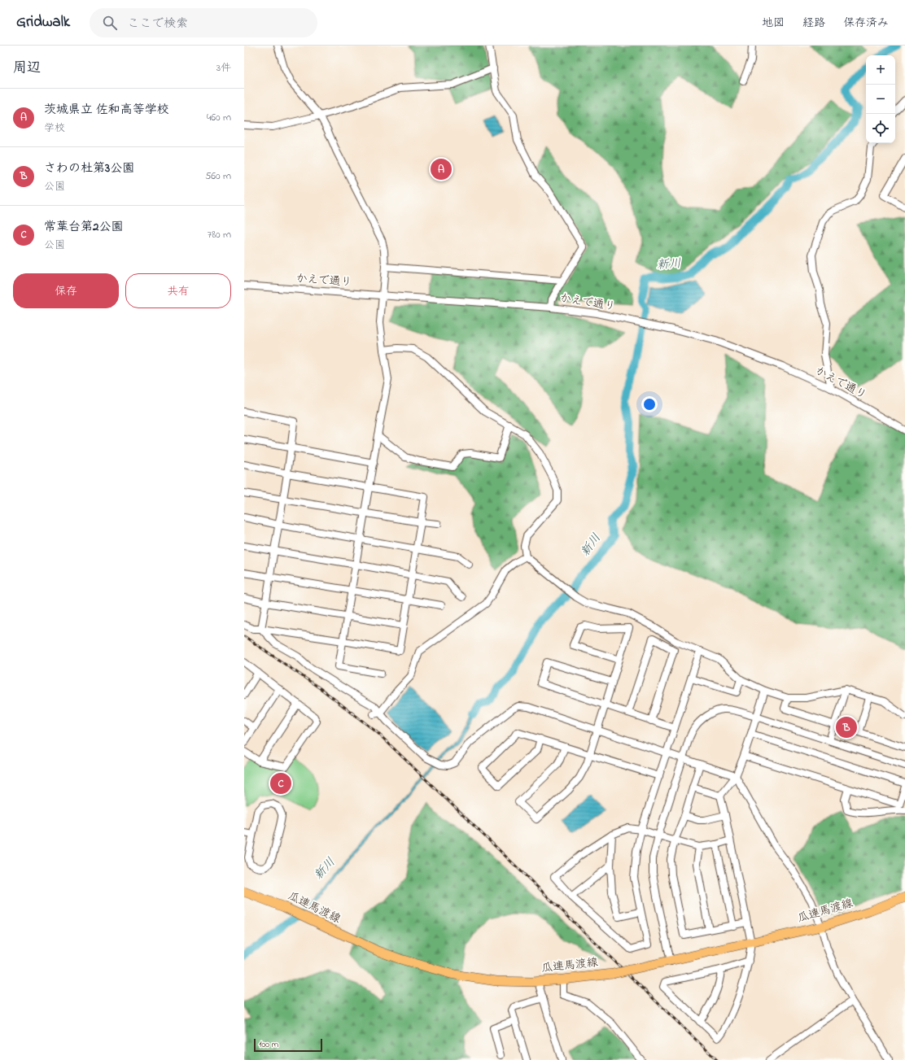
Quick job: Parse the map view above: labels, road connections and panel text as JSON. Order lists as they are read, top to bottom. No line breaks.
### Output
{"streets":{"main road":["瓜連馬渡線"],"street":["かえで通り"]},"water":["新川"],"scale_bar":"100 m","page":{"header":"Gridwalk","search":"ここで検索","nav":["地図","経路","保存済み"],"heading":["周辺","3件"],"map_buttons":["+","−"],"list":[{"mark":"A","name":"茨城県立 佐和高等学校","note":"学校","value":"460 m"},{"mark":"B","name":"さわの杜第3公園","note":"公園","value":"560 m"},{"mark":"C","name":"常葉台第2公園","note":"公園","value":"780 m"}],"pins":["A","B","C"],"buttons":["保存","共有"],"scale":"100 m"}}
